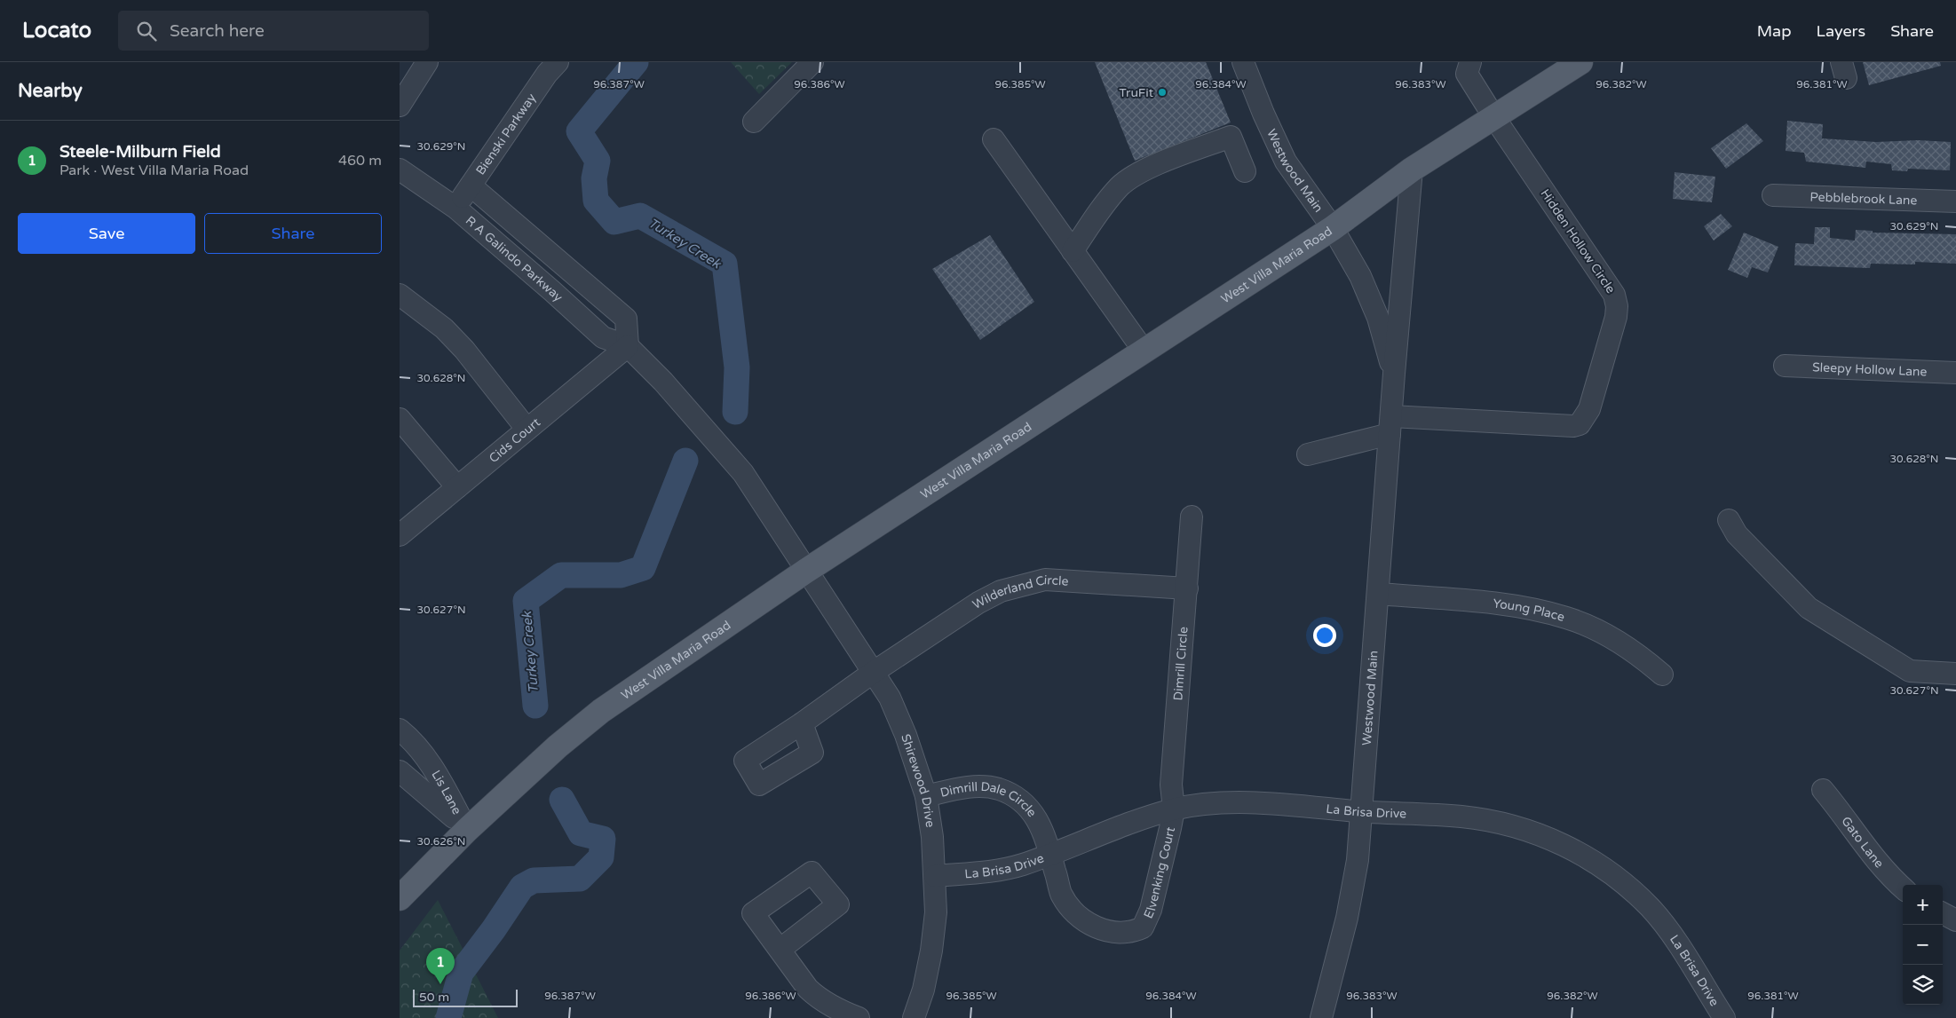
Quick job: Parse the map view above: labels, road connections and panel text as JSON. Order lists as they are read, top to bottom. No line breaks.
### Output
{"streets":{"main road":["West Villa Maria Road"],"street":["Bienski Parkway","Westwood Main","Pebblebrook Lane","Hidden Hollow Circle","R A Galindo Parkway","Sleepy Hollow Lane","Cids Court","Wilderland Circle","Young Place","Dimrill Circle","Shirewood Drive","Lis Lane","Dimrill Dale Circle","La Brisa Drive","Gato Lane","Elvenking Court"]},"crossings":[["Bienski Parkway","R A Galindo Parkway"],["Westwood Main","Hidden Hollow Circle"],["Westwood Main","West Villa Maria Road"],["Westwood Main","Young Place"],["Westwood Main","La Brisa Drive"],["Hidden Hollow Circle","West Villa Maria Road"],["R A Galindo Parkway","West Villa Maria Road"],["R A Galindo Parkway","Cids Court"],["R A Galindo Parkway","Shirewood Drive"],["West Villa Maria Road","Shirewood Drive"],["West Villa Maria Road","Lis Lane"],["Wilderland Circle","Dimrill Circle"],["Wilderland Circle","Shirewood Drive"],["Dimrill Circle","La Brisa Drive"],["Dimrill Circle","Elvenking Court"],["Shirewood Drive","Dimrill Dale Circle"],["Shirewood Drive","La Brisa Drive"],["Dimrill Dale Circle","La Brisa Drive"],["Dimrill Dale Circle","Elvenking Court"],["La Brisa Drive","Elvenking Court"]],"water":["Turkey Creek"],"places":["TruFit"],"scale_bar":"50 m","page":{"header":"Locato","search":"Search here","nav":["Map","Layers","Share"],"heading":"Nearby","list":[{"mark":"1","name":"Steele-Milburn Field","note":"Park · West Villa Maria Road","value":"460 m"}],"buttons":["Save","Share"],"map_buttons":["+","−"],"pins":"1","scale":"50 m"},"coordinates":["96.387°W","96.386°W","96.385°W","96.384°W","96.383°W","96.382°W","96.381°W","30.629°N","30.628°N","30.627°N","30.626°N"]}
